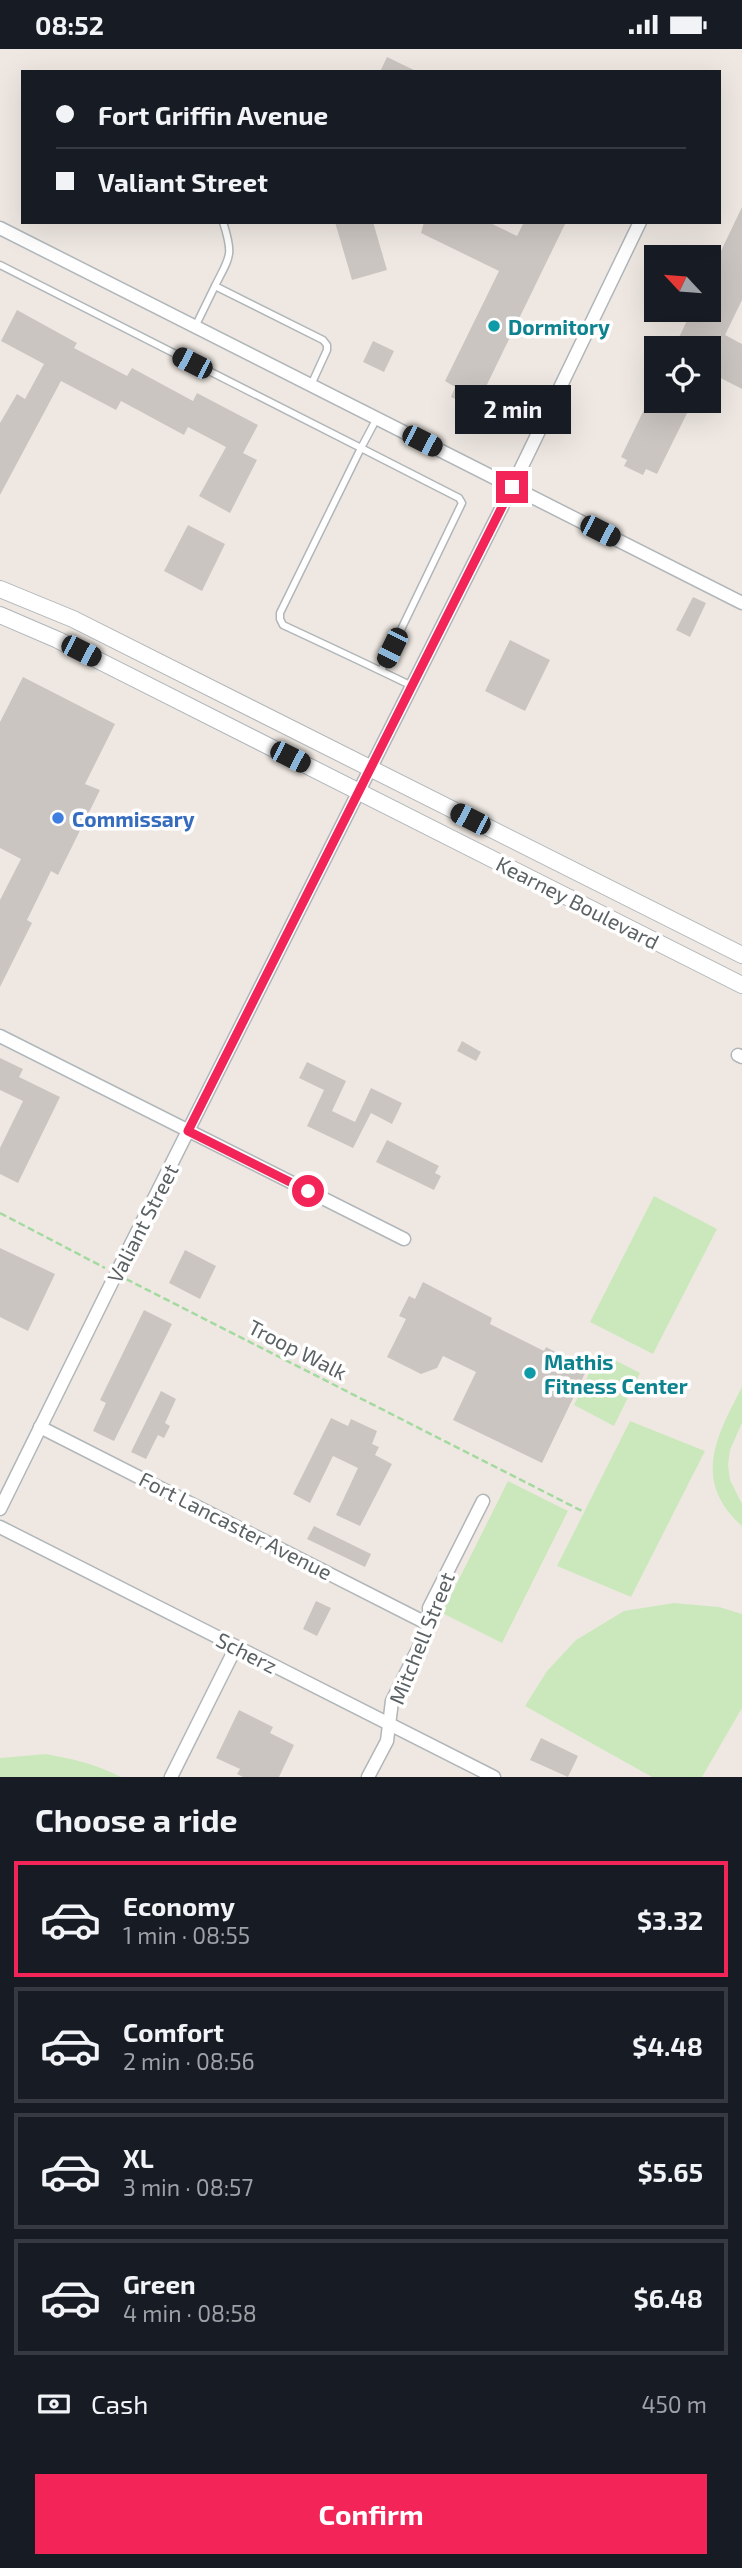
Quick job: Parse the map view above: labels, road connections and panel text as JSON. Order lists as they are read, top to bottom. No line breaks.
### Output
{"streets":{"street":["Kearney Boulevard","Valiant Street","Fort Lancaster Avenue","Mitchell Street","Scherz"],"path":["Troop Walk"]},"crossings":[["Kearney Boulevard","Valiant Street"],["Valiant Street","Troop Walk"],["Valiant Street","Fort Lancaster Avenue"],["Fort Lancaster Avenue","Mitchell Street"],["Mitchell Street","Scherz"]],"places":["Dormitory","Commissary","Mathis Fitness Center"],"north":"top left","page":{"status":"08:52","banner":["Fort Griffin Avenue","Valiant Street"],"bubble":"2 min","heading":"Choose a ride","list":[{"name":"Economy","note":"1 min · 08:55","value":"$3.32"},{"name":"Comfort","note":"2 min · 08:56","value":"$4.48"},{"name":"XL","note":"3 min · 08:57","value":"$5.65"},{"name":"Green","note":"4 min · 08:58","value":"$6.48"}],"pay":["Cash","450 m"],"buttons":"Confirm"}}
